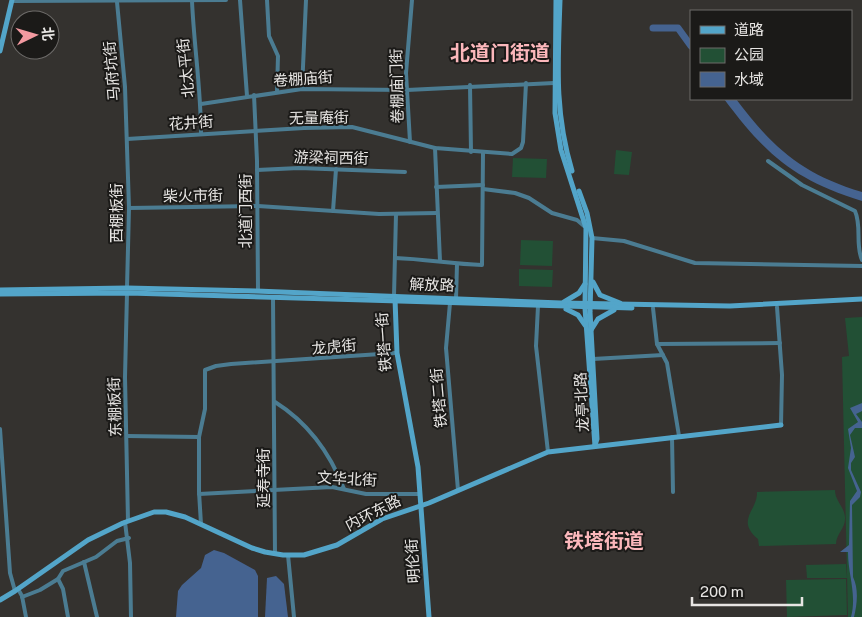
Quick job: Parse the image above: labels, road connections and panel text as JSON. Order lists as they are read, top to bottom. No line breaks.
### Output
{"streets":{"main road":["解放路","铁塔一街","龙亭北路","内环东路","明伦街"],"street":["北太平街","马府坑街","卷棚庙街","卷棚庙门街","无量庵街","花井街","游梁祠西街","柴火市街","北道门西街","西棚板街","龙虎街","铁塔二街","东棚板街","延寿寺街","文华北街"]},"crossings":[["北太平街","卷棚庙街"],["北太平街","花井街"],["马府坑街","花井街"],["马府坑街","西棚板街"],["卷棚庙街","卷棚庙门街"],["卷棚庙街","无量庵街"],["卷棚庙街","北道门西街"],["卷棚庙街","龙亭北路"],["卷棚庙门街","无量庵街"],["无量庵街","花井街"],["无量庵街","北道门西街"],["花井街","北道门西街"],["花井街","西棚板街"],["游梁祠西街","北道门西街"],["柴火市街","北道门西街"],["柴火市街","西棚板街"],["北道门西街","解放路"],["西棚板街","解放路"],["西棚板街","东棚板街"],["解放路","铁塔一街"],["解放路","铁塔二街"],["解放路","龙亭北路"],["解放路","东棚板街"],["解放路","延寿寺街"],["铁塔一街","龙虎街"],["铁塔一街","文华北街"],["铁塔一街","内环东路"],["铁塔一街","明伦街"],["龙虎街","延寿寺街"],["铁塔二街","内环东路"],["龙亭北路","内环东路"],["东棚板街","内环东路"],["延寿寺街","文华北街"],["延寿寺街","内环东路"],["内环东路","明伦街"]],"districts":["北道门街道","铁塔街道"],"legend":["道路","公园","水域"],"scale_bar":"200 m","north":"right"}
